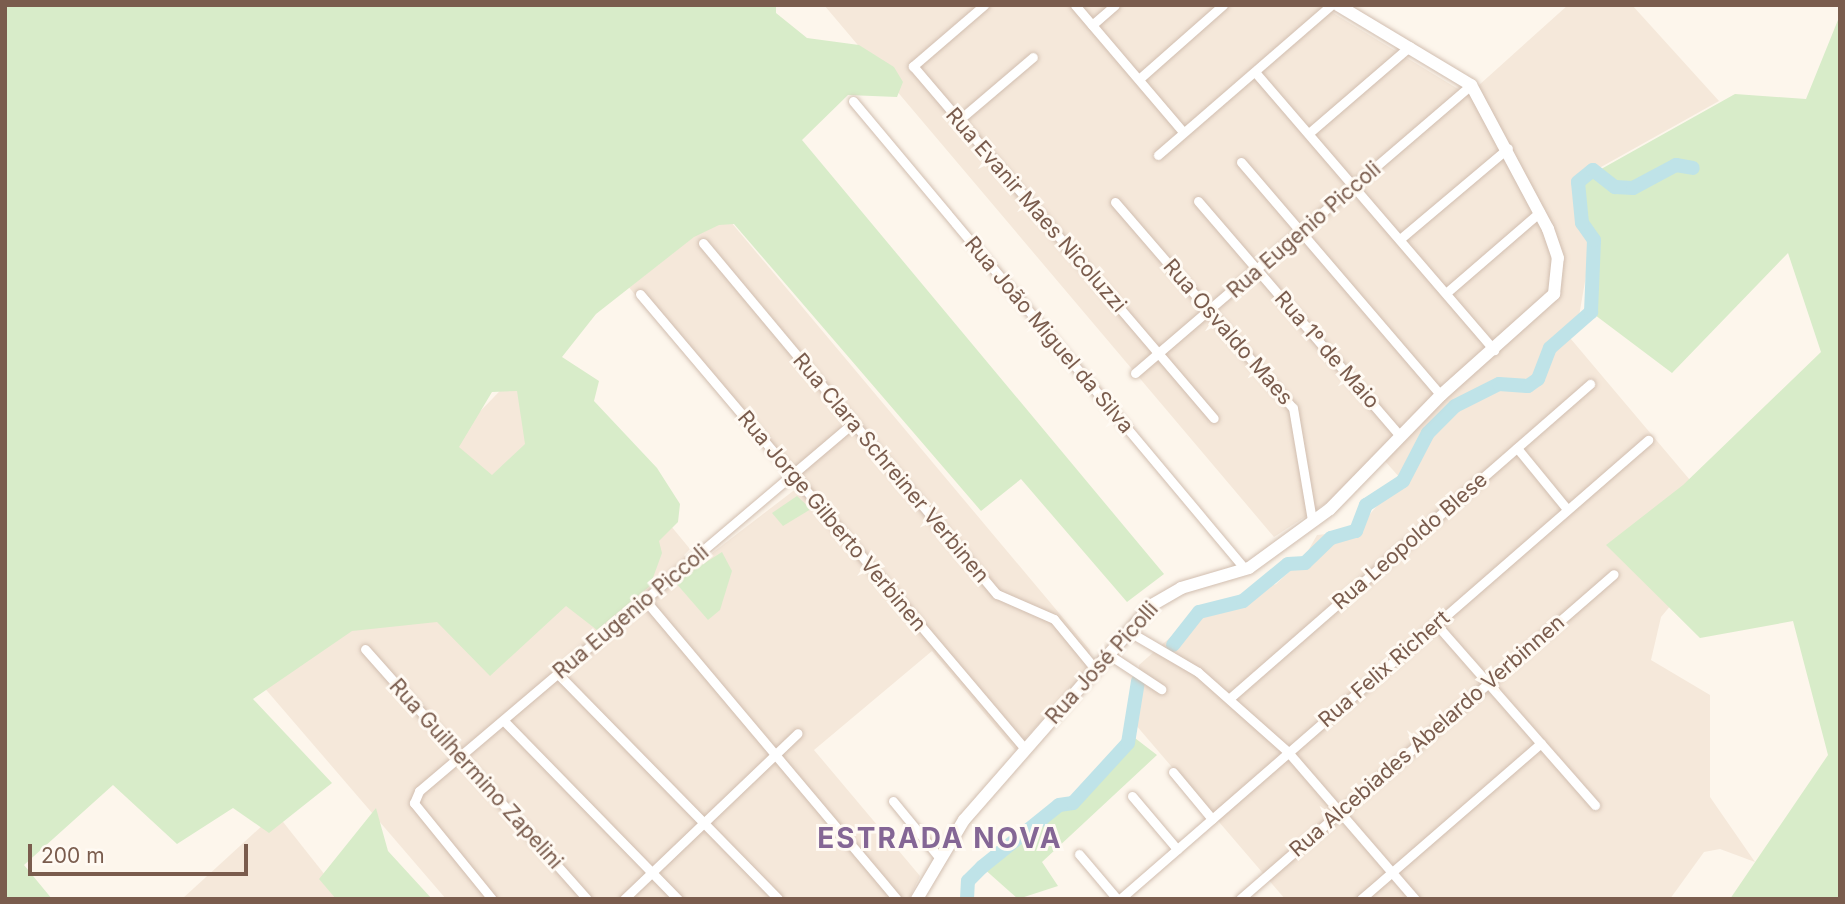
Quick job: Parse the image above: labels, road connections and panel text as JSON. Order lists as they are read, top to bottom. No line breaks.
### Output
{"streets":{"street":["Rua Evanir Maes Nicoluzzi","Rua Eugenio Piccoli","Rua Osvaldo Maes","Rua João Miguel da Silva","Rua 1º de Maio","Rua Clara Schreiner Verbinen","Rua Jorge Gilberto Verbinen","Rua Leopoldo Blese","Rua José Picolli","Rua Felix Richert","Rua Alcebiades Abelardo Verbinnen","Rua Guilhermino Zapelini"]},"crossings":[["Rua Evanir Maes Nicoluzzi","Rua Eugenio Piccoli"],["Rua Eugenio Piccoli","Rua Osvaldo Maes"],["Rua Eugenio Piccoli","Rua 1º de Maio"],["Rua Eugenio Piccoli","Rua Clara Schreiner Verbinen"],["Rua Eugenio Piccoli","Rua Jorge Gilberto Verbinen"],["Rua Eugenio Piccoli","Rua José Picolli"],["Rua Eugenio Piccoli","Rua Guilhermino Zapelini"],["Rua Osvaldo Maes","Rua José Picolli"],["Rua João Miguel da Silva","Rua José Picolli"],["Rua 1º de Maio","Rua José Picolli"],["Rua Clara Schreiner Verbinen","Rua José Picolli"],["Rua Jorge Gilberto Verbinen","Rua José Picolli"]],"districts":["ESTRADA NOVA"],"scale_bar":"200 m"}
